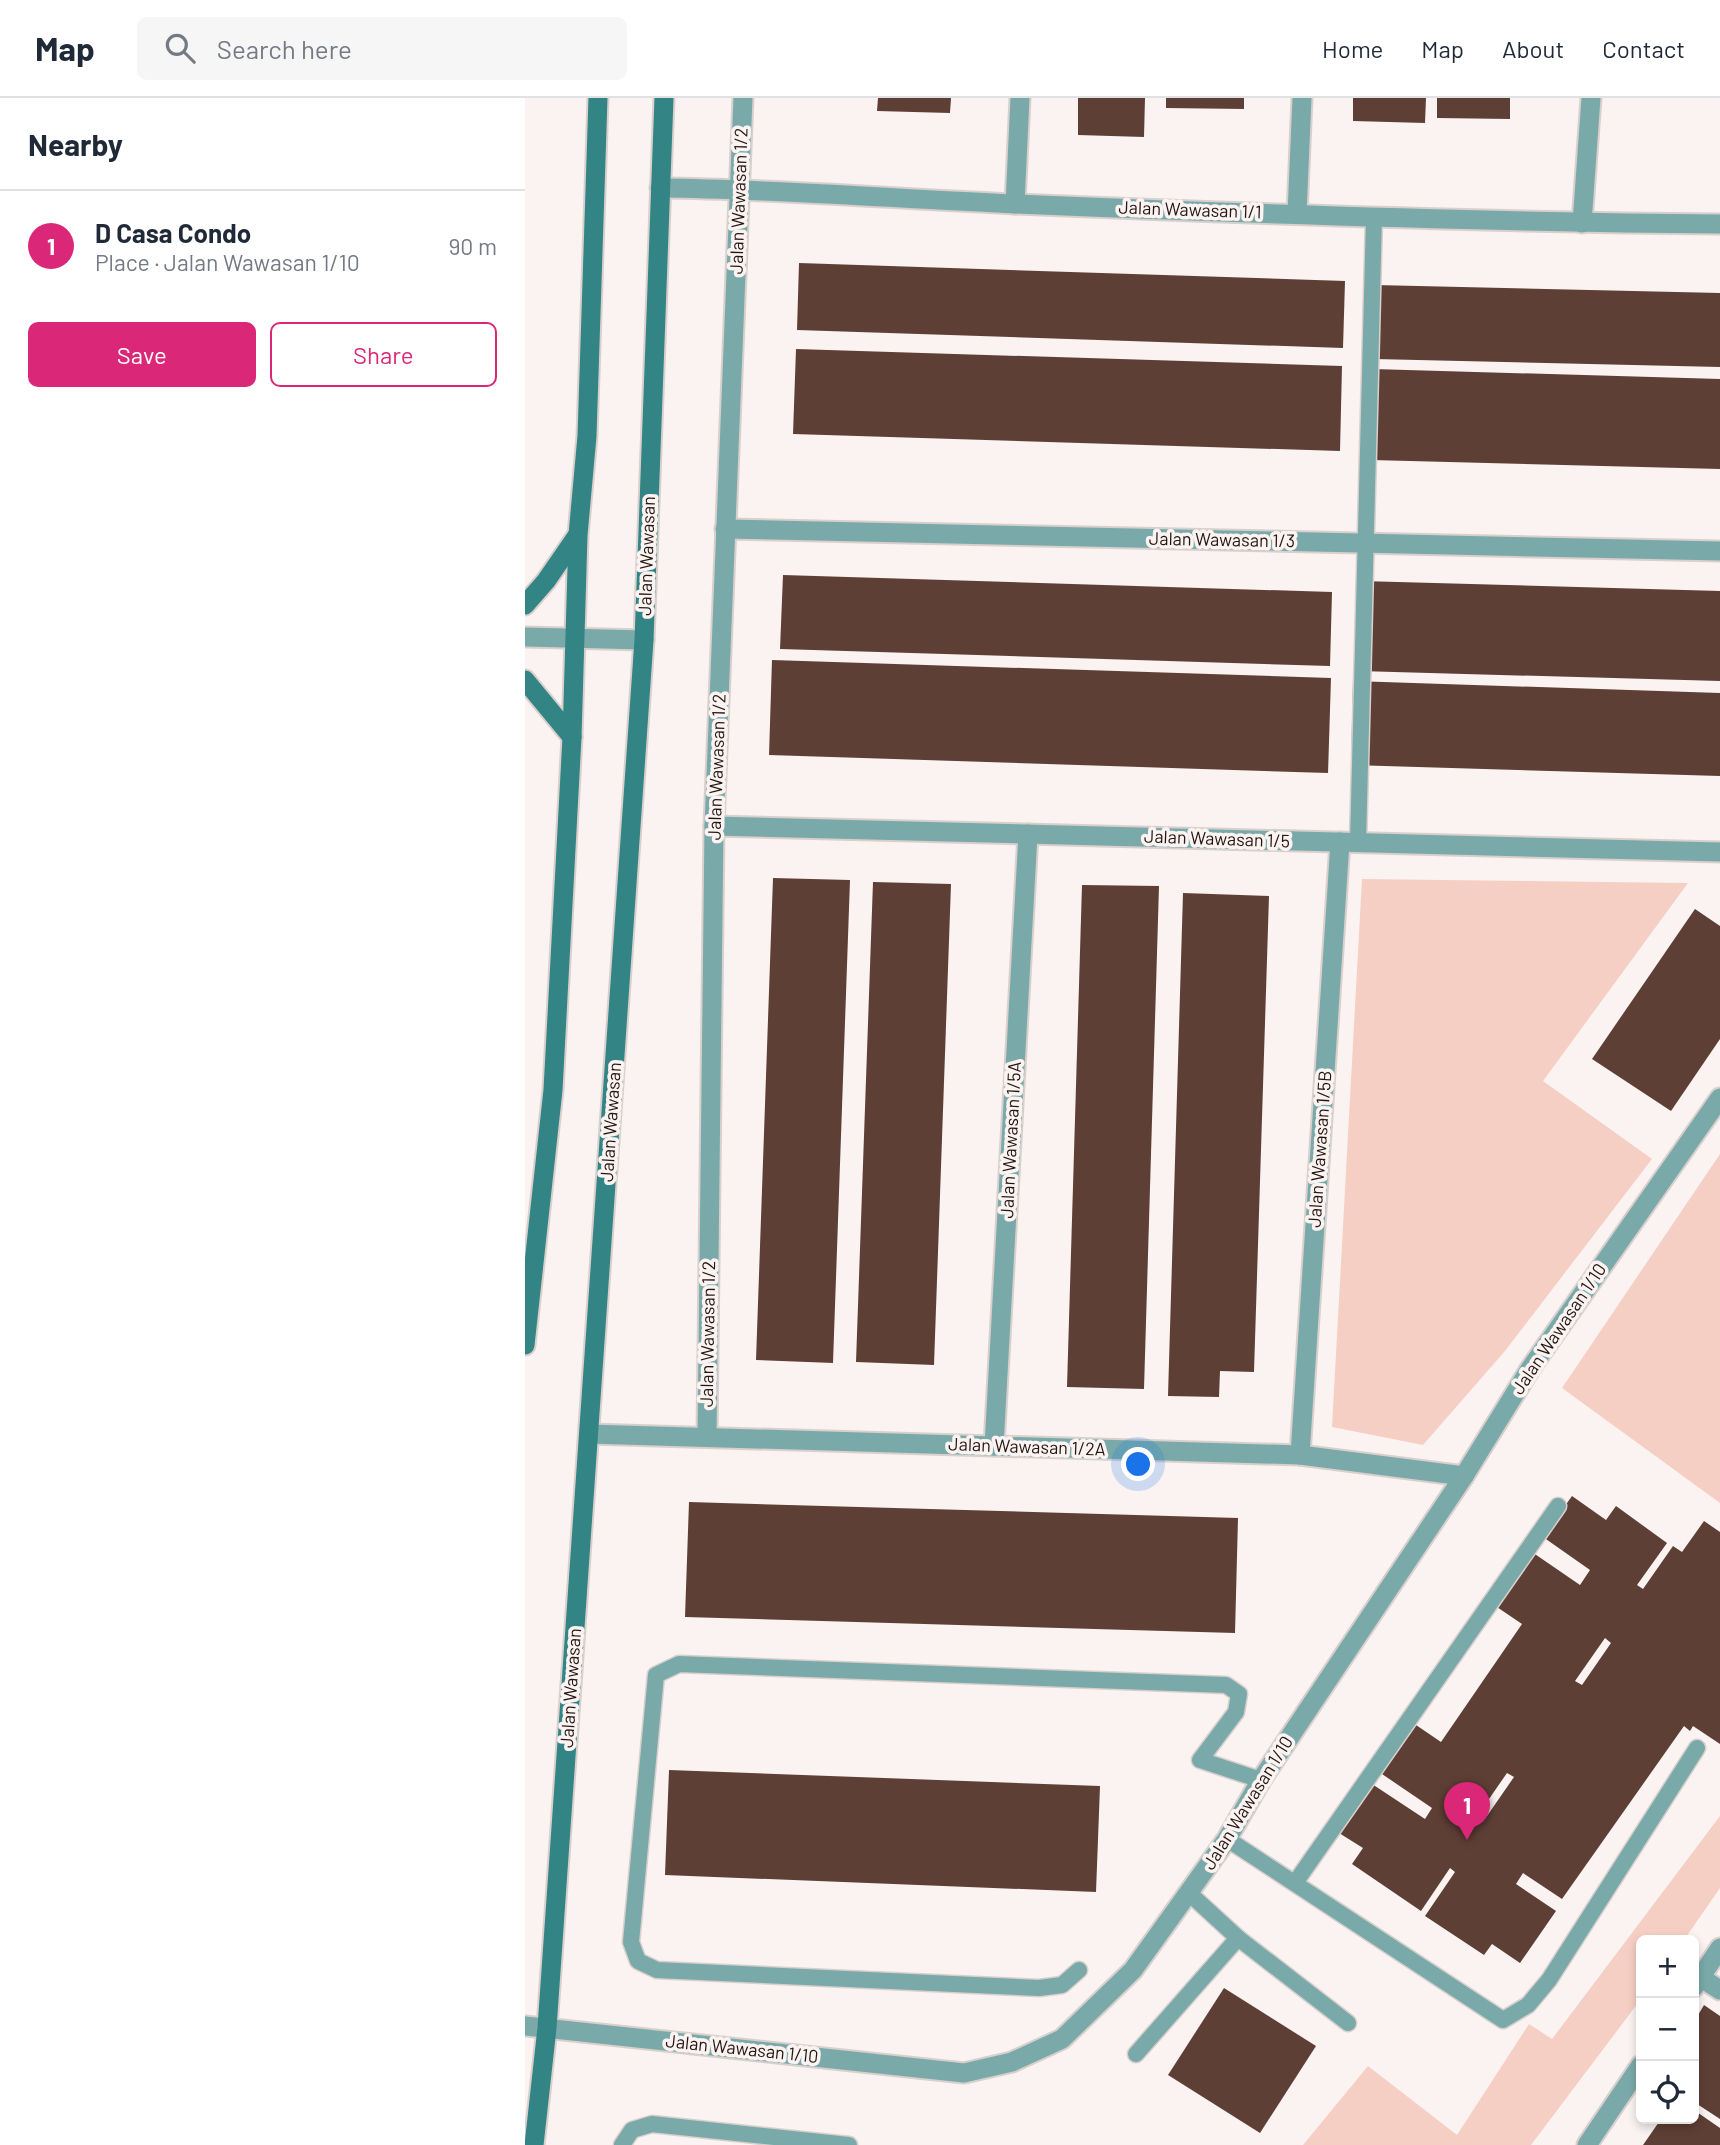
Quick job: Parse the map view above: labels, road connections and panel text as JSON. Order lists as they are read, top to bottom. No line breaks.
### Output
{"streets":{"main road":["Jalan Wawasan"],"street":["Jalan Wawasan 1/2","Jalan Wawasan 1/1","Jalan Wawasan 1/3","Jalan Wawasan 1/5","Jalan Wawasan 1/5A","Jalan Wawasan 1/5B","Jalan Wawasan 1/10","Jalan Wawasan 1/2A"]},"crossings":[["Jalan Wawasan 1/2","Jalan Wawasan 1/1"],["Jalan Wawasan 1/2","Jalan Wawasan 1/3"],["Jalan Wawasan 1/2","Jalan Wawasan 1/5"],["Jalan Wawasan 1/2","Jalan Wawasan 1/2A"],["Jalan Wawasan 1/1","Jalan Wawasan"],["Jalan Wawasan","Jalan Wawasan 1/10"],["Jalan Wawasan","Jalan Wawasan 1/2A"],["Jalan Wawasan 1/5","Jalan Wawasan 1/5A"],["Jalan Wawasan 1/5","Jalan Wawasan 1/5B"],["Jalan Wawasan 1/5A","Jalan Wawasan 1/2A"],["Jalan Wawasan 1/5B","Jalan Wawasan 1/2A"],["Jalan Wawasan 1/10","Jalan Wawasan 1/2A"]],"page":{"header":"Map","search":"Search here","nav":["Home","Map","About","Contact"],"heading":"Nearby","list":[{"mark":"1","name":"D Casa Condo","note":"Place · Jalan Wawasan 1/10","value":"90 m"}],"buttons":["Save","Share"],"pins":"1","map_buttons":["+","−"]}}
